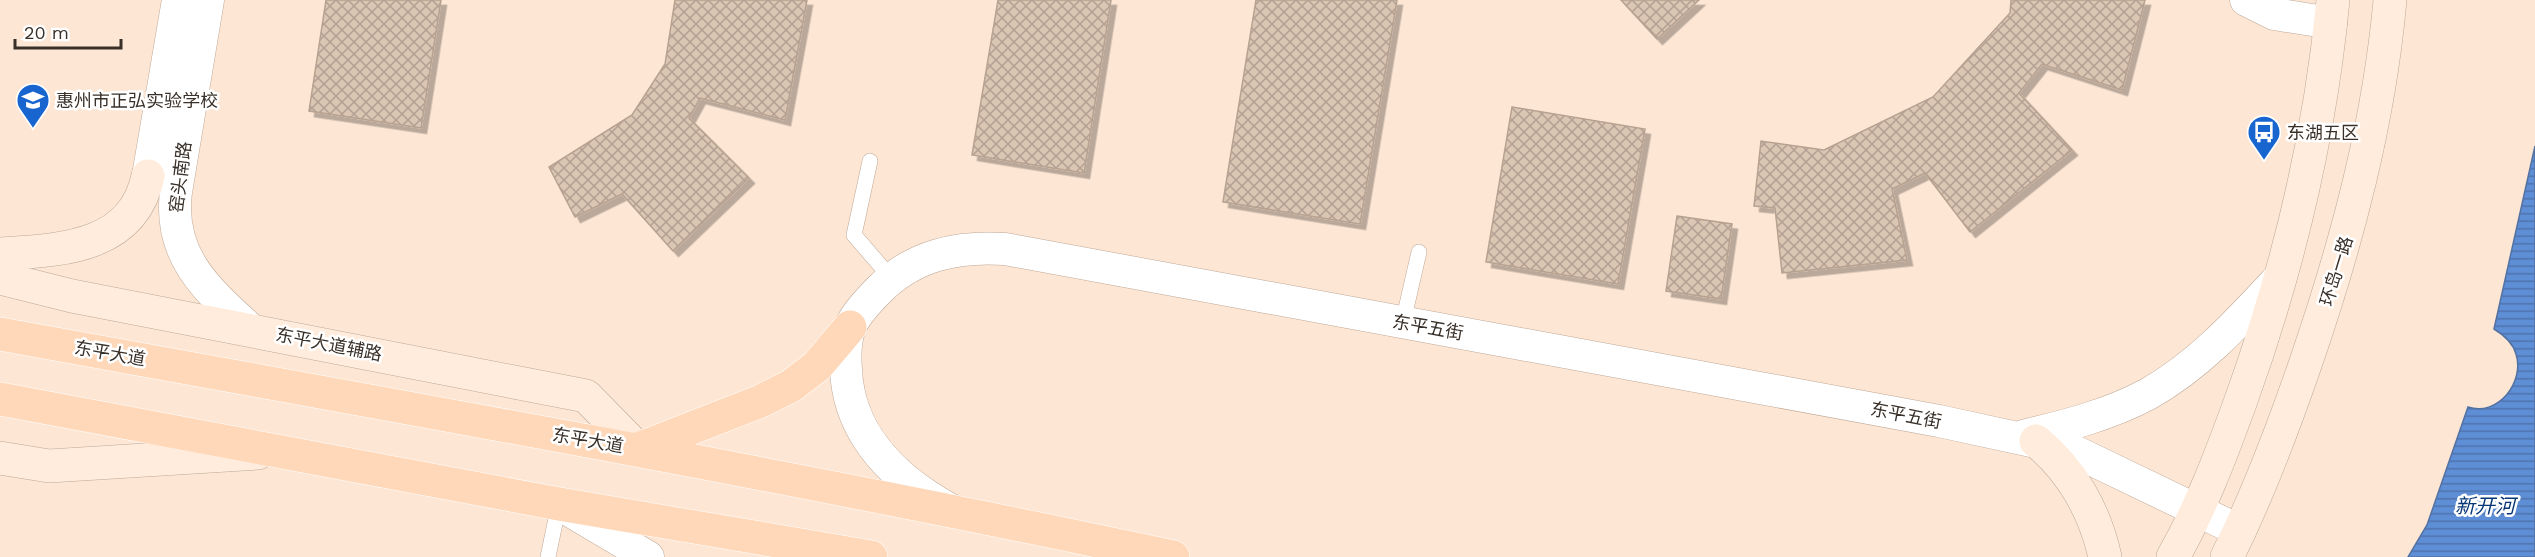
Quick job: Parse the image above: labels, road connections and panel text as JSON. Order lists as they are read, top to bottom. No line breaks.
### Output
{"streets":{"main road":["环岛一路","东平大道辅路","东平大道"],"street":["窑头南路","东平五街"]},"crossings":[["窑头南路","东平大道辅路"],["环岛一路","东平五街"],["东平五街","东平大道"],["东平大道辅路","东平大道"]],"water":["新开河"],"places":{"school or university":["惠州市正弘实验学校"],"bus stop":["东湖五区"]},"scale_bar":"20 m"}
